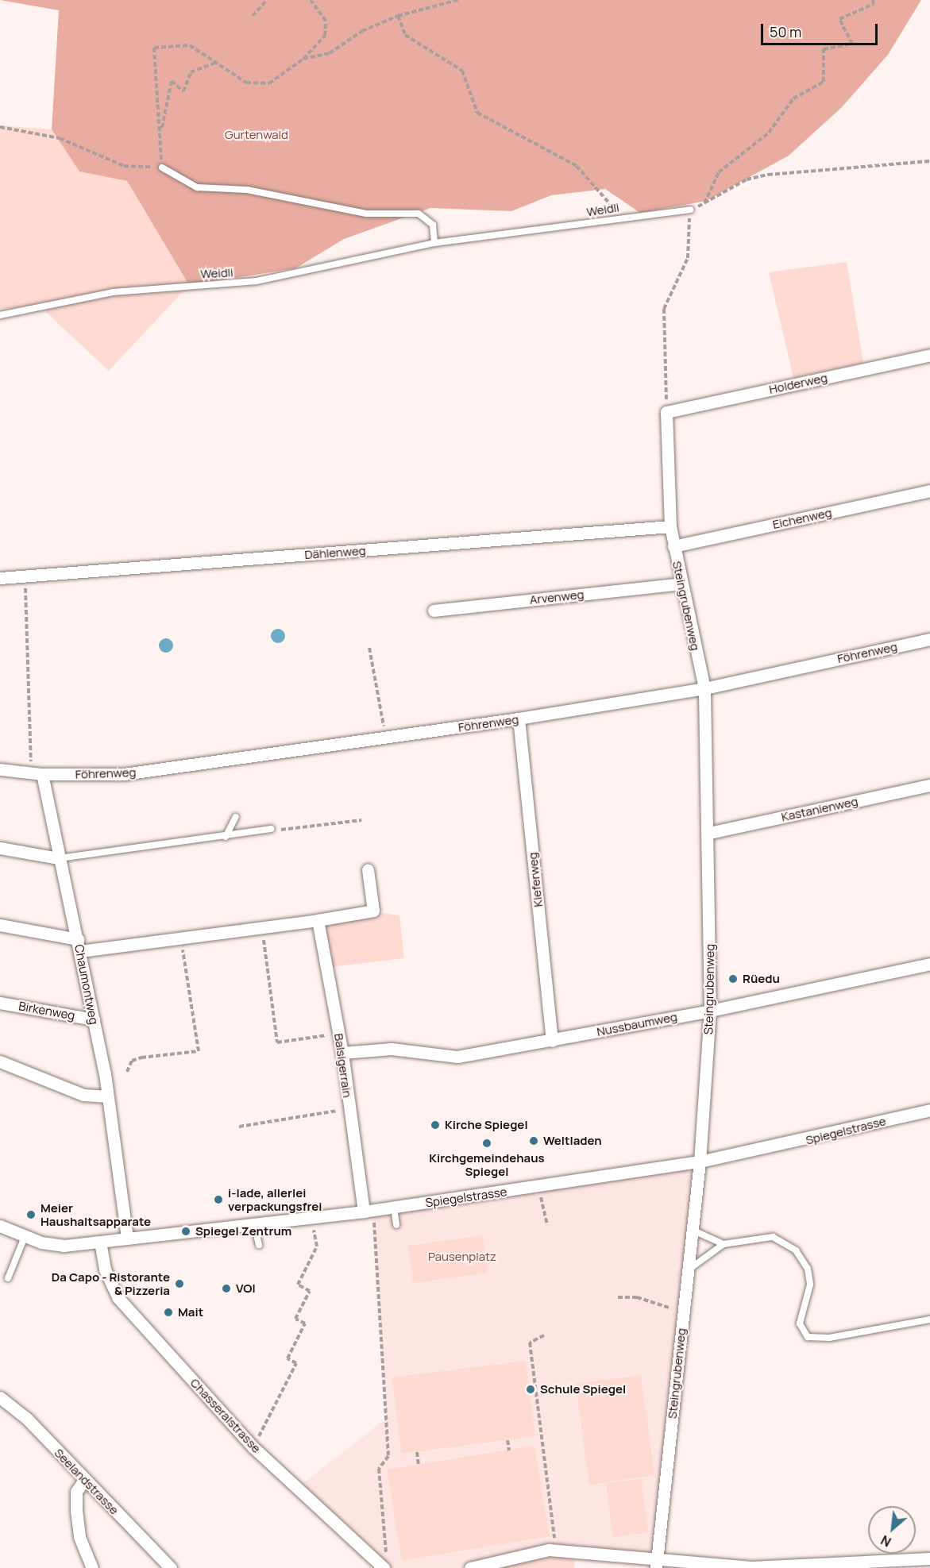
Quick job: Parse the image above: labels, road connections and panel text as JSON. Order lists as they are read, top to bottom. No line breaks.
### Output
{"streets":{"street":["Holderweg","Eichenweg","Dählenweg","Arvenweg","Steingrubenweg","Föhrenweg","Kastanienweg","Kieferweg","Chaumontweg","Birkenweg","Nussbaumweg","Balsigerrain","Spiegelstrasse","Chasseralstrasse","Seelandstrasse"],"lane":["Weidli"]},"crossings":[["Holderweg","Steingrubenweg"],["Eichenweg","Steingrubenweg"],["Dählenweg","Steingrubenweg"],["Arvenweg","Steingrubenweg"],["Steingrubenweg","Föhrenweg"],["Steingrubenweg","Kastanienweg"],["Steingrubenweg","Nussbaumweg"],["Steingrubenweg","Spiegelstrasse"],["Föhrenweg","Kieferweg"],["Föhrenweg","Chaumontweg"],["Kieferweg","Nussbaumweg"],["Chaumontweg","Birkenweg"],["Chaumontweg","Spiegelstrasse"],["Nussbaumweg","Balsigerrain"],["Balsigerrain","Spiegelstrasse"],["Spiegelstrasse","Chasseralstrasse"]],"parks":["Gurtenwald","Pausenplatz"],"places":["Rüedu","Kirche Spiegel","Weltladen","Kirchgemeindehaus Spiegel","i-lade, allerlei verpackungsfrei","Meier Haushaltsapparate","Spiegel Zentrum","Da Capo - Ristorante & Pizzeria","VOI","Mait","Schule Spiegel"],"scale_bar":"50 m","north":"bottom left"}
